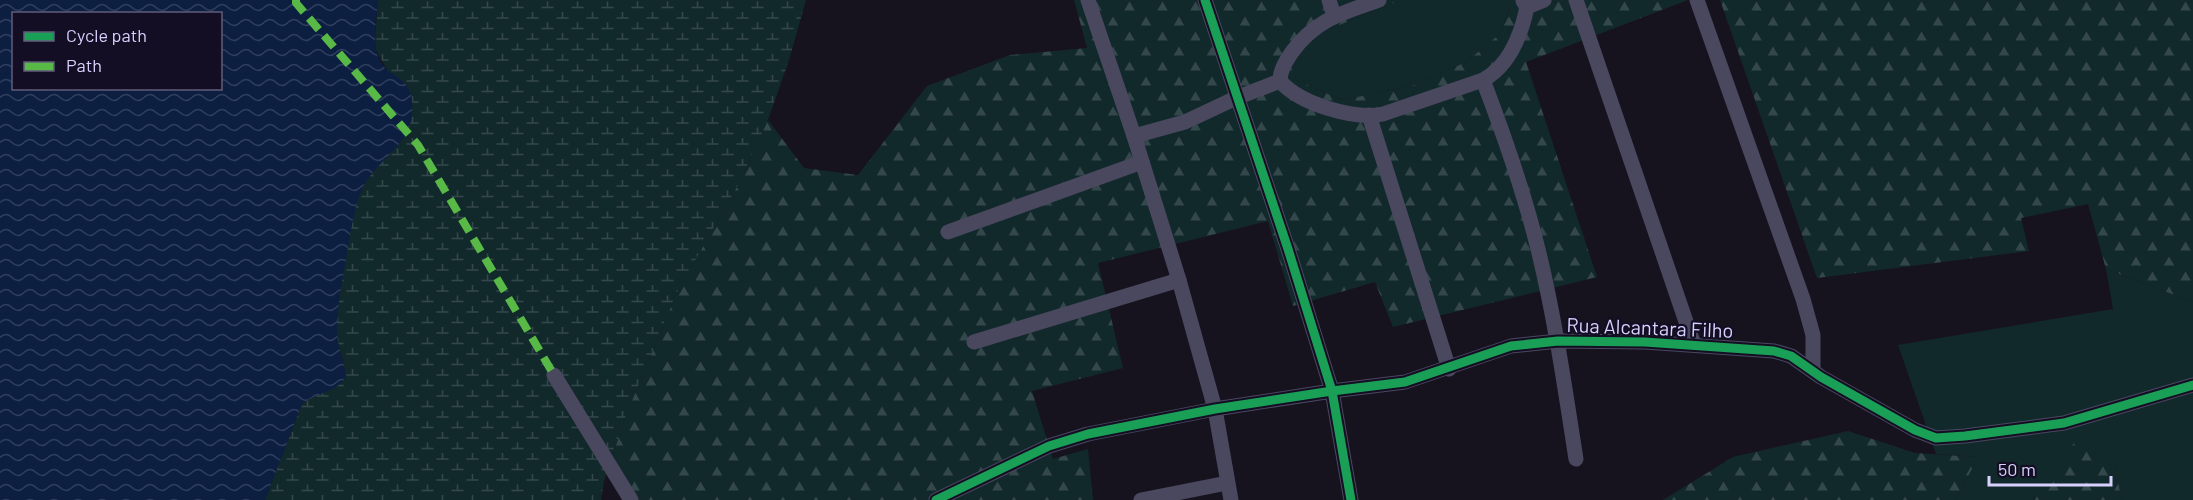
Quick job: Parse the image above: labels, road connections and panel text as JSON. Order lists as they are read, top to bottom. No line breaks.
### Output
{"streets":{"street":["Rua Alcantara Filho"]},"legend":["Cycle path","Path"],"scale_bar":"50 m"}
